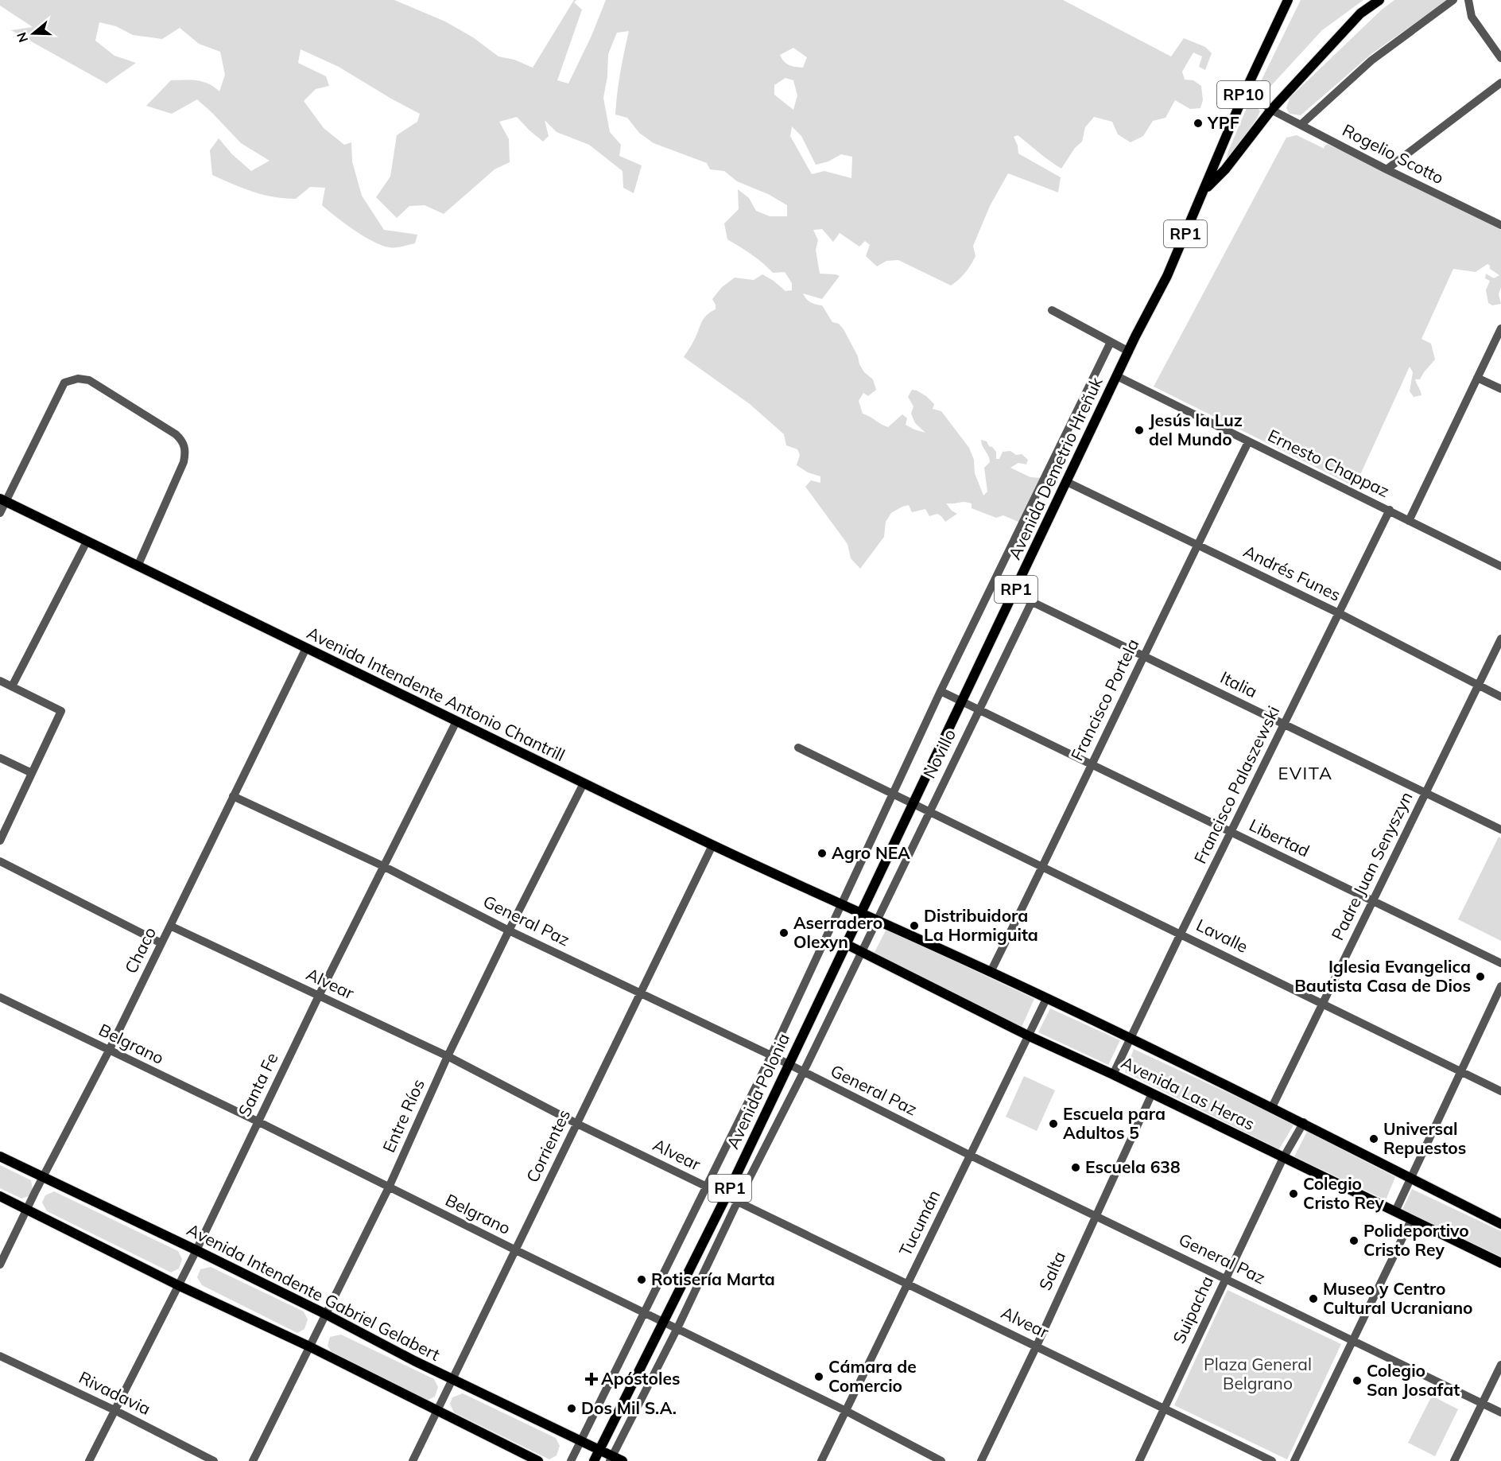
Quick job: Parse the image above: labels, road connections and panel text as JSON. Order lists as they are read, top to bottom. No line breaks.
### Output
{"streets":{"main road":["RP10","RP1","Avenida Demetrio Hreñuk","Avenida Intendente Antonio Chantrill","Avenida Polonia","Avenida Las Heras","Avenida Intendente Gabriel Gelabert"],"street":["Rogelio Scotto","Ernesto Chappaz","Andrés Funes","Italia","Francisco Portela","Novillo","Francisco Palaszewski","Libertad","Padre Juan Senyszyn","General Paz","Lavalle","Chaco","Alvear","Belgrano","Santa Fe","Entre Ríos","Corrientes","Tucumán","Salta","Suipacha","Rivadavia"]},"crossings":[["RP10","Rogelio Scotto"],["RP10","RP1"],["RP10","Avenida Demetrio Hreñuk"],["Rogelio Scotto","RP1"],["RP1","Avenida Demetrio Hreñuk"],["Ernesto Chappaz","Avenida Demetrio Hreñuk"],["Ernesto Chappaz","Francisco Portela"],["Ernesto Chappaz","Francisco Palaszewski"],["Avenida Demetrio Hreñuk","Andrés Funes"],["Avenida Demetrio Hreñuk","Italia"],["Avenida Demetrio Hreñuk","Avenida Intendente Antonio Chantrill"],["Avenida Demetrio Hreñuk","Libertad"],["Avenida Demetrio Hreñuk","Lavalle"],["Avenida Demetrio Hreñuk","Avenida Polonia"],["Andrés Funes","Francisco Portela"],["Andrés Funes","Francisco Palaszewski"],["Andrés Funes","Padre Juan Senyszyn"],["Italia","Francisco Portela"],["Italia","Novillo"],["Italia","Francisco Palaszewski"],["Italia","Padre Juan Senyszyn"],["Avenida Intendente Antonio Chantrill","Novillo"],["Avenida Intendente Antonio Chantrill","Chaco"],["Avenida Intendente Antonio Chantrill","Santa Fe"],["Avenida Intendente Antonio Chantrill","Avenida Polonia"],["Avenida Intendente Antonio Chantrill","Avenida Las Heras"],["Avenida Intendente Antonio Chantrill","Entre Ríos"],["Avenida Intendente Antonio Chantrill","Corrientes"],["Francisco Portela","Libertad"],["Francisco Portela","Lavalle"],["Francisco Portela","Avenida Las Heras"],["Novillo","Libertad"],["Novillo","Lavalle"],["Novillo","Avenida Polonia"],["Novillo","Avenida Las Heras"],["Francisco Palaszewski","Libertad"],["Francisco Palaszewski","Lavalle"],["Francisco Palaszewski","Avenida Las Heras"],["Libertad","Padre Juan Senyszyn"],["Padre Juan Senyszyn","Lavalle"],["Padre Juan Senyszyn","Avenida Las Heras"],["General Paz","Chaco"],["General Paz","Santa Fe"],["General Paz","Avenida Polonia"],["General Paz","Entre Ríos"],["General Paz","Corrientes"],["General Paz","Tucumán"],["General Paz","Salta"],["General Paz","Suipacha"],["Chaco","Alvear"],["Chaco","Belgrano"],["Chaco","Avenida Intendente Gabriel Gelabert"],["Alvear","Santa Fe"],["Alvear","Avenida Polonia"],["Alvear","Entre Ríos"],["Alvear","Corrientes"],["Alvear","Tucumán"],["Alvear","Salta"],["Alvear","Suipacha"],["Belgrano","Santa Fe"],["Belgrano","Avenida Polonia"],["Belgrano","Entre Ríos"],["Belgrano","Corrientes"],["Belgrano","Tucumán"],["Santa Fe","Avenida Intendente Gabriel Gelabert"],["Santa Fe","Rivadavia"],["Avenida Polonia","Avenida Las Heras"],["Avenida Polonia","Avenida Intendente Gabriel Gelabert"],["Avenida Las Heras","Tucumán"],["Avenida Las Heras","Salta"],["Avenida Las Heras","Suipacha"],["Entre Ríos","Avenida Intendente Gabriel Gelabert"],["Corrientes","Avenida Intendente Gabriel Gelabert"]],"districts":["EVITA"],"parks":["Plaza General Belgrano"],"places":{"other":["YPF","Jesús la Luz del Mundo","Agro NEA","Distribuidora La Hormiguita","Aserradero Olexyn","Iglesia Evangelica Bautista Casa de Dios","Escuela para Adultos 5","Universal Repuestos","Escuela 638","Colegio Cristo Rey","Polideportivo Cristo Rey","Rotisería Marta","Museo y Centro Cultural Ucraniano","Cámara de Comercio","Colegio San Josafat","Dos Mil S.A."],"health":["Apóstoles"]},"north":"left"}
